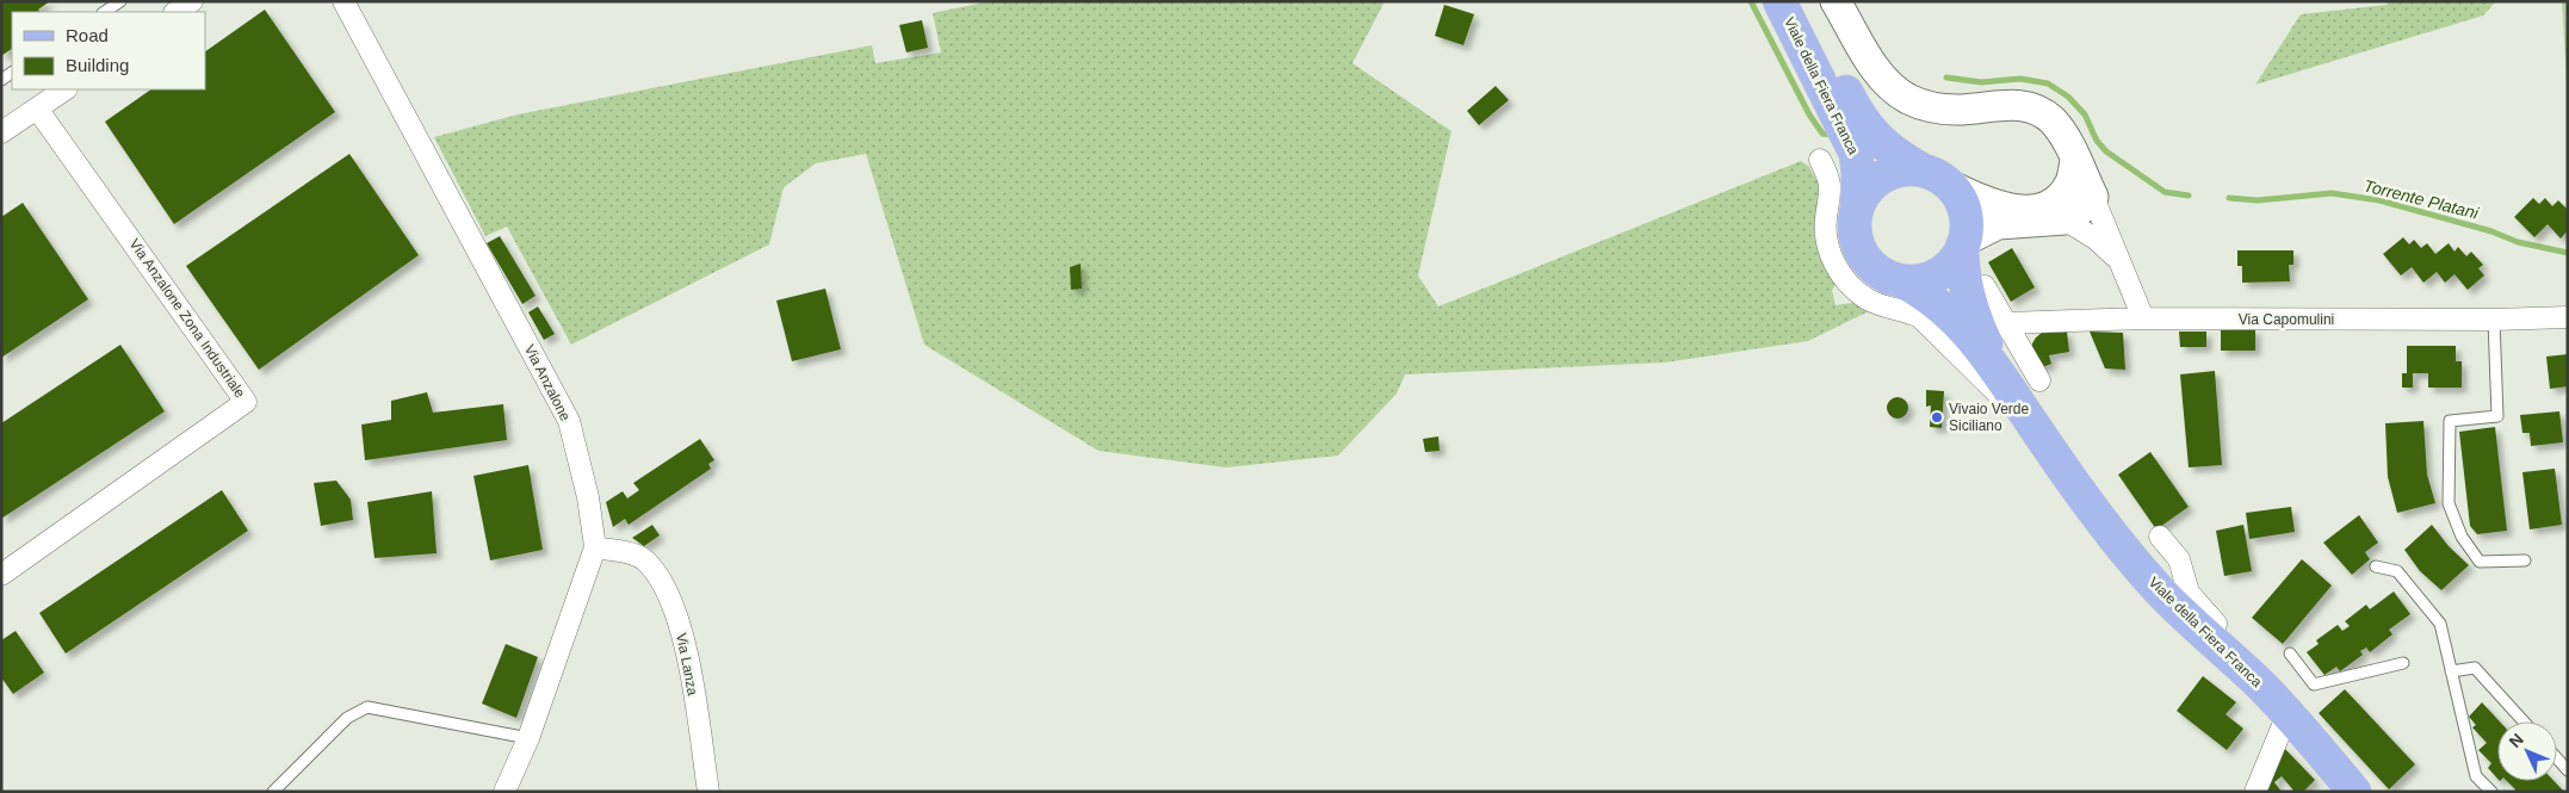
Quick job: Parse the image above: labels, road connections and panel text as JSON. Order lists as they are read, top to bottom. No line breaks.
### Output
{"streets":{"main road":["Viale della Fiera Franca"],"street":["Via Anzalone Zona Industriale","Via Capomulini","Via Anzalone","Via Lanza"]},"crossings":[["Via Anzalone","Via Lanza"]],"water":["Torrente Platani"],"places":["Vivaio Verde Siciliano"],"legend":["Road","Building"],"north":"top left"}
